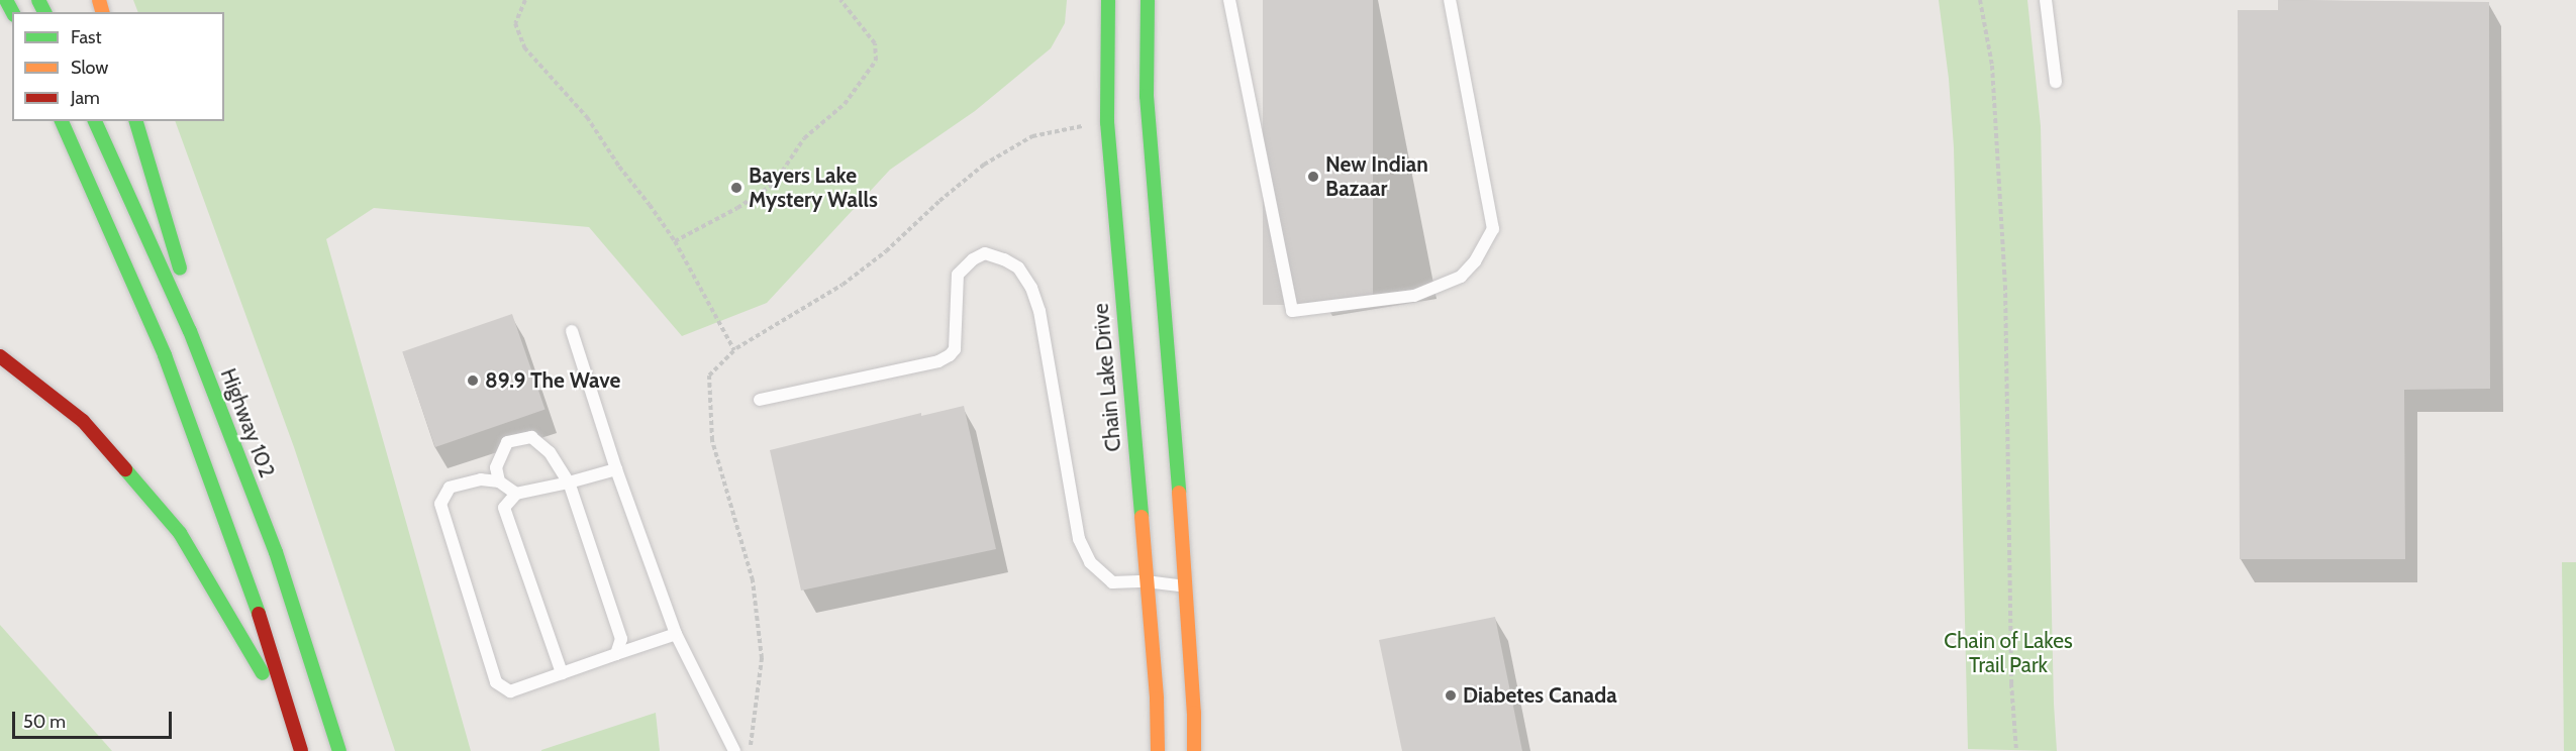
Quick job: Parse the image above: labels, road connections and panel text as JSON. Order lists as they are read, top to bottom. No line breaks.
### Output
{"streets":{"main road":["Chain Lake Drive","Highway 102"]},"parks":["Chain of Lakes Trail Park"],"places":["New Indian Bazaar","Bayers Lake Mystery Walls","89.9 The Wave","Diabetes Canada"],"legend":["Fast","Slow","Jam"],"scale_bar":"50 m"}
